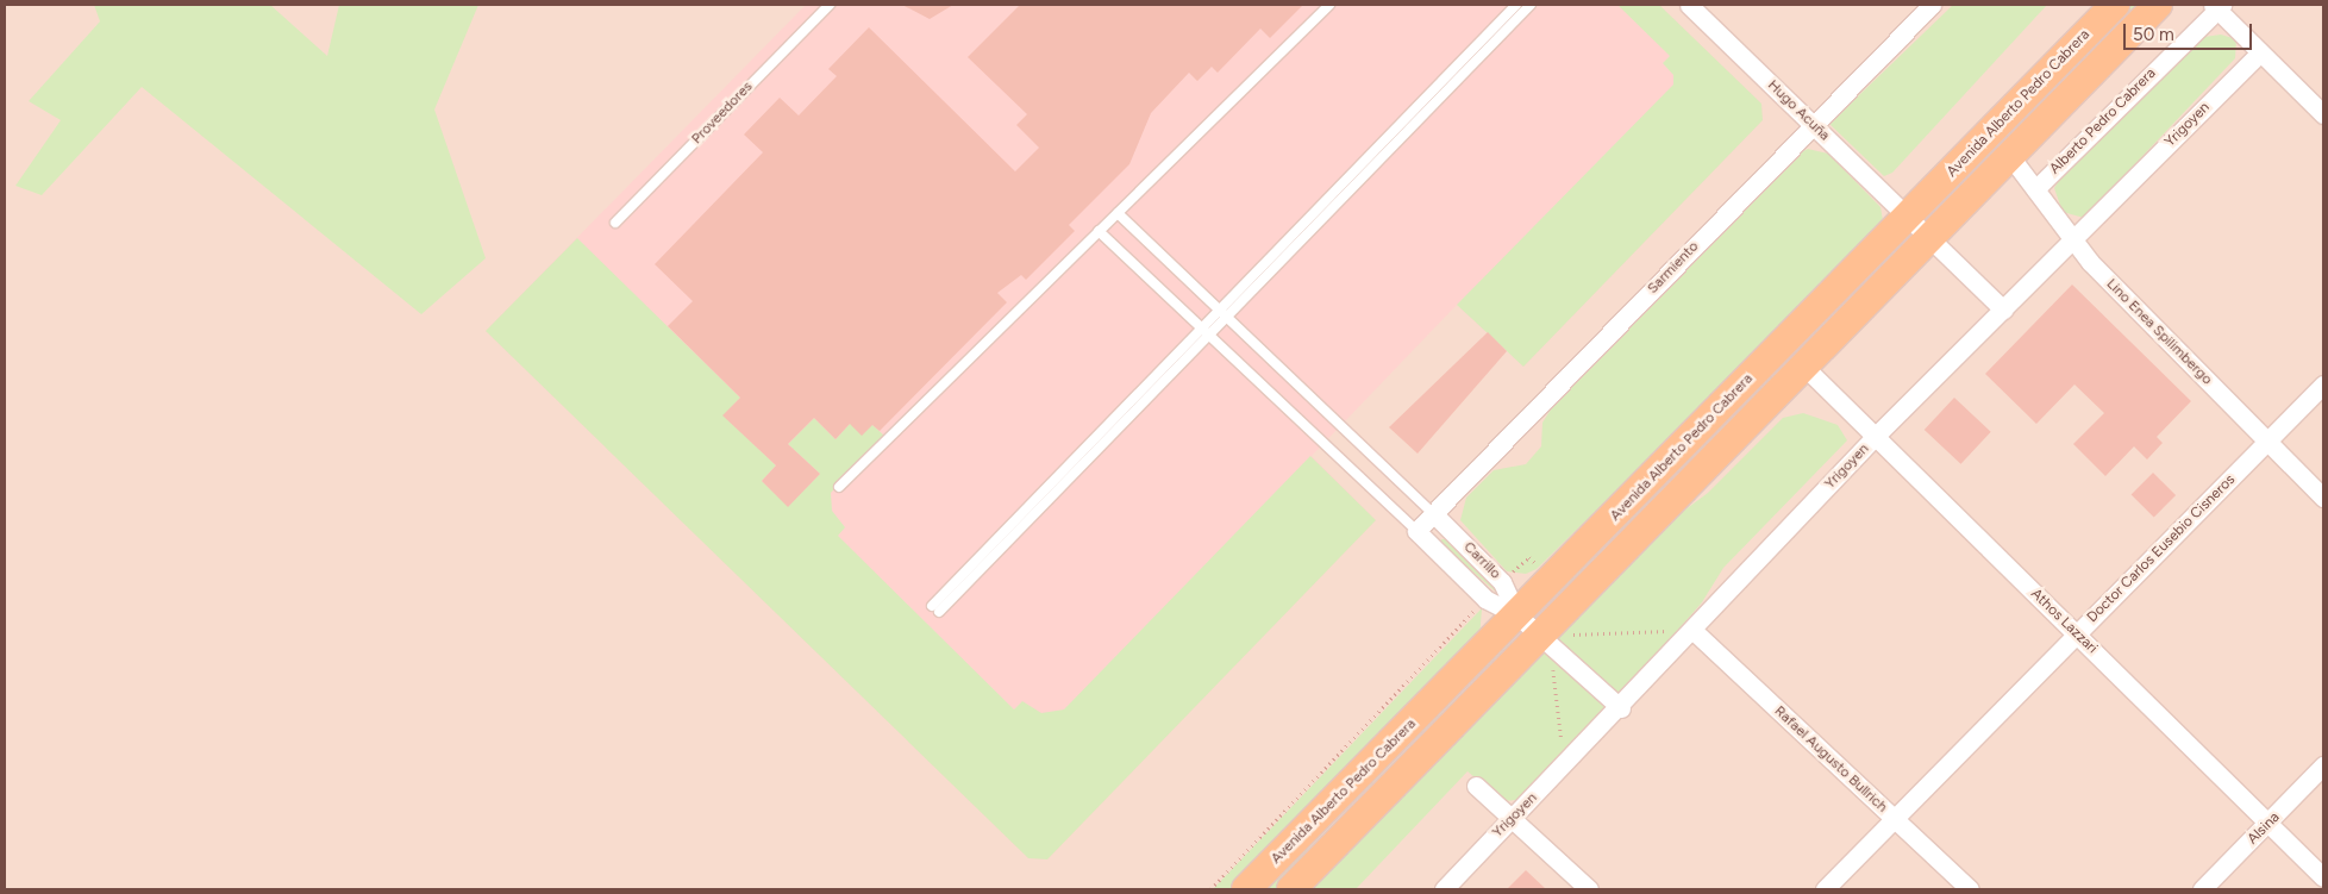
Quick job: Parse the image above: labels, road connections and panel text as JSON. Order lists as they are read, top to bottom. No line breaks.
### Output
{"streets":{"main road":["Avenida Alberto Pedro Cabrera"],"street":["Hugo Acuña","Alberto Pedro Cabrera","Yrigoyen","Sarmiento","Lino Enea Spilimbergo","Doctor Carlos Eusebio Cisneros","Carrillo","Athos Lazzari","Rafael Augusto Bullrich","Alsina"],"lane":["Proveedores"]},"crossings":[["Avenida Alberto Pedro Cabrera","Hugo Acuña"],["Avenida Alberto Pedro Cabrera","Lino Enea Spilimbergo"],["Avenida Alberto Pedro Cabrera","Carrillo"],["Avenida Alberto Pedro Cabrera","Athos Lazzari"],["Hugo Acuña","Sarmiento"],["Alberto Pedro Cabrera","Lino Enea Spilimbergo"],["Yrigoyen","Lino Enea Spilimbergo"],["Yrigoyen","Athos Lazzari"],["Yrigoyen","Rafael Augusto Bullrich"],["Sarmiento","Carrillo"],["Lino Enea Spilimbergo","Doctor Carlos Eusebio Cisneros"],["Doctor Carlos Eusebio Cisneros","Athos Lazzari"],["Doctor Carlos Eusebio Cisneros","Rafael Augusto Bullrich"],["Athos Lazzari","Alsina"]],"scale_bar":"50 m"}
